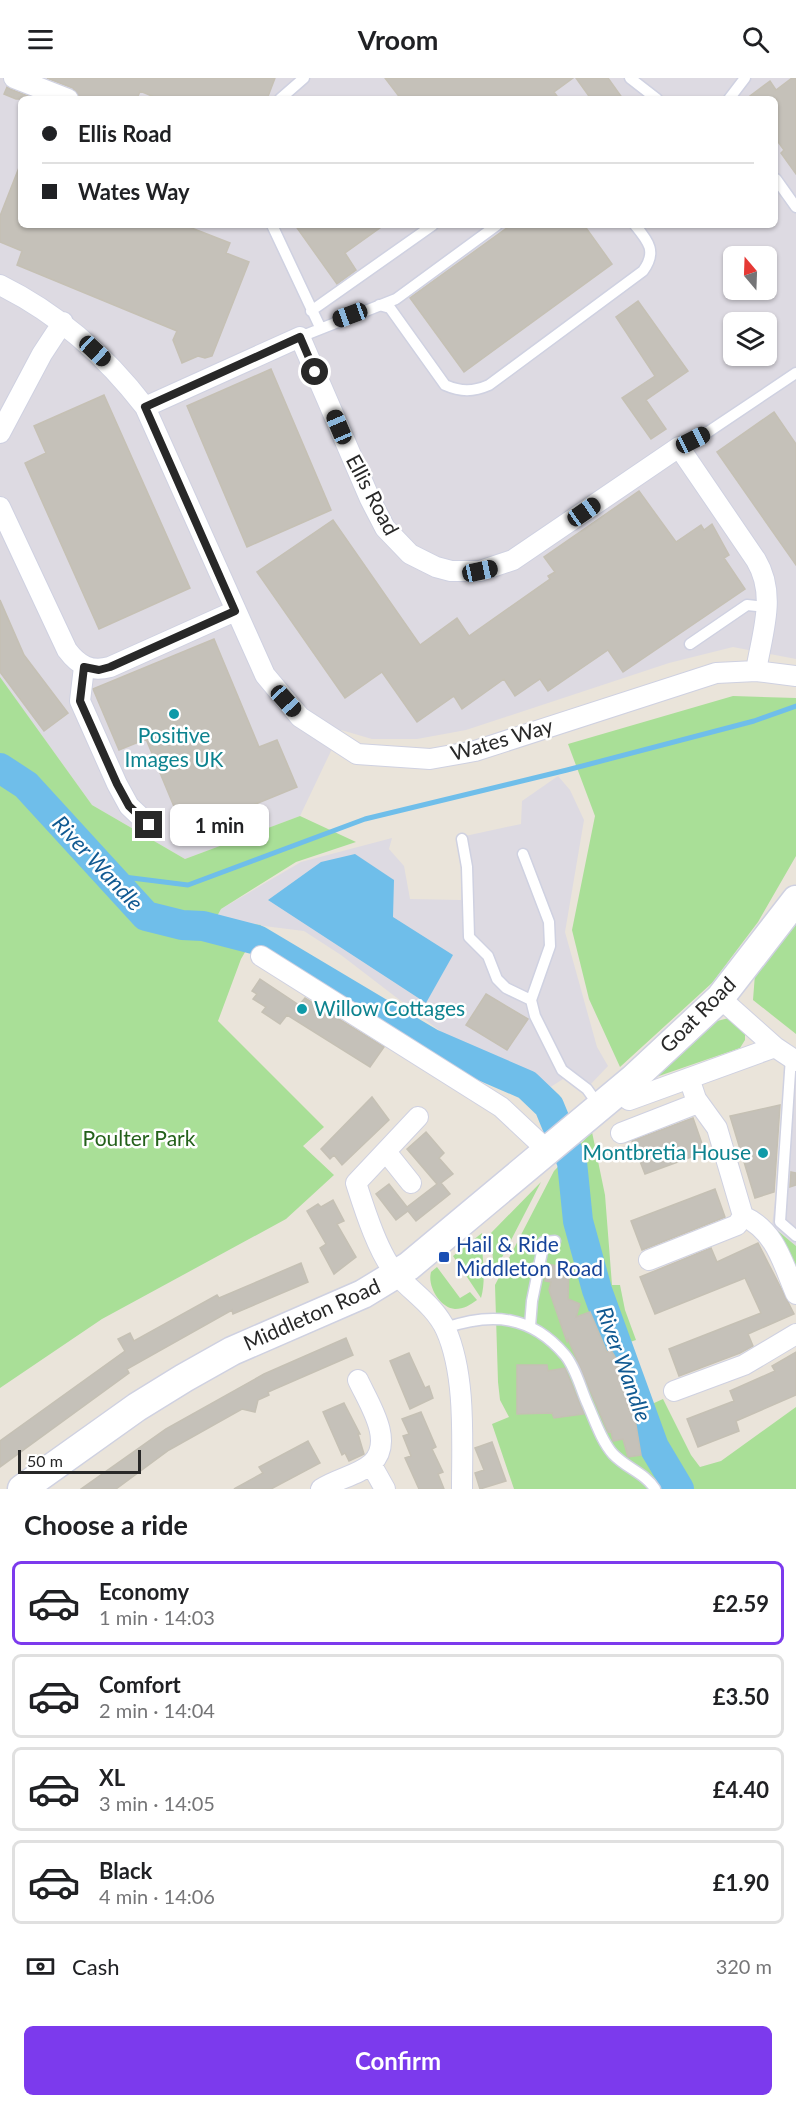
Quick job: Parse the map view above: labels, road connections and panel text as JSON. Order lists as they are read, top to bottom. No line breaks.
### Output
{"streets":{"street":["Ellis Road","Wates Way","Goat Road","Middleton Road"]},"crossings":[["Goat Road","Middleton Road"]],"water":["River Wandle"],"parks":["Poulter Park"],"places":{"other":["Positive Images UK","Willow Cottages","Montbretia House"],"transit":["Hail & Ride Middleton Road"]},"scale_bar":"50 m","north":"top","page":{"header":"Vroom","banner":["Ellis Road","Wates Way"],"bubble":"1 min","scale":"50 m","heading":"Choose a ride","list":[{"name":"Economy","note":"1 min · 14:03","value":"£2.59"},{"name":"Comfort","note":"2 min · 14:04","value":"£3.50"},{"name":"XL","note":"3 min · 14:05","value":"£4.40"},{"name":"Black","note":"4 min · 14:06","value":"£1.90"}],"pay":["Cash","320 m"],"buttons":"Confirm"}}
